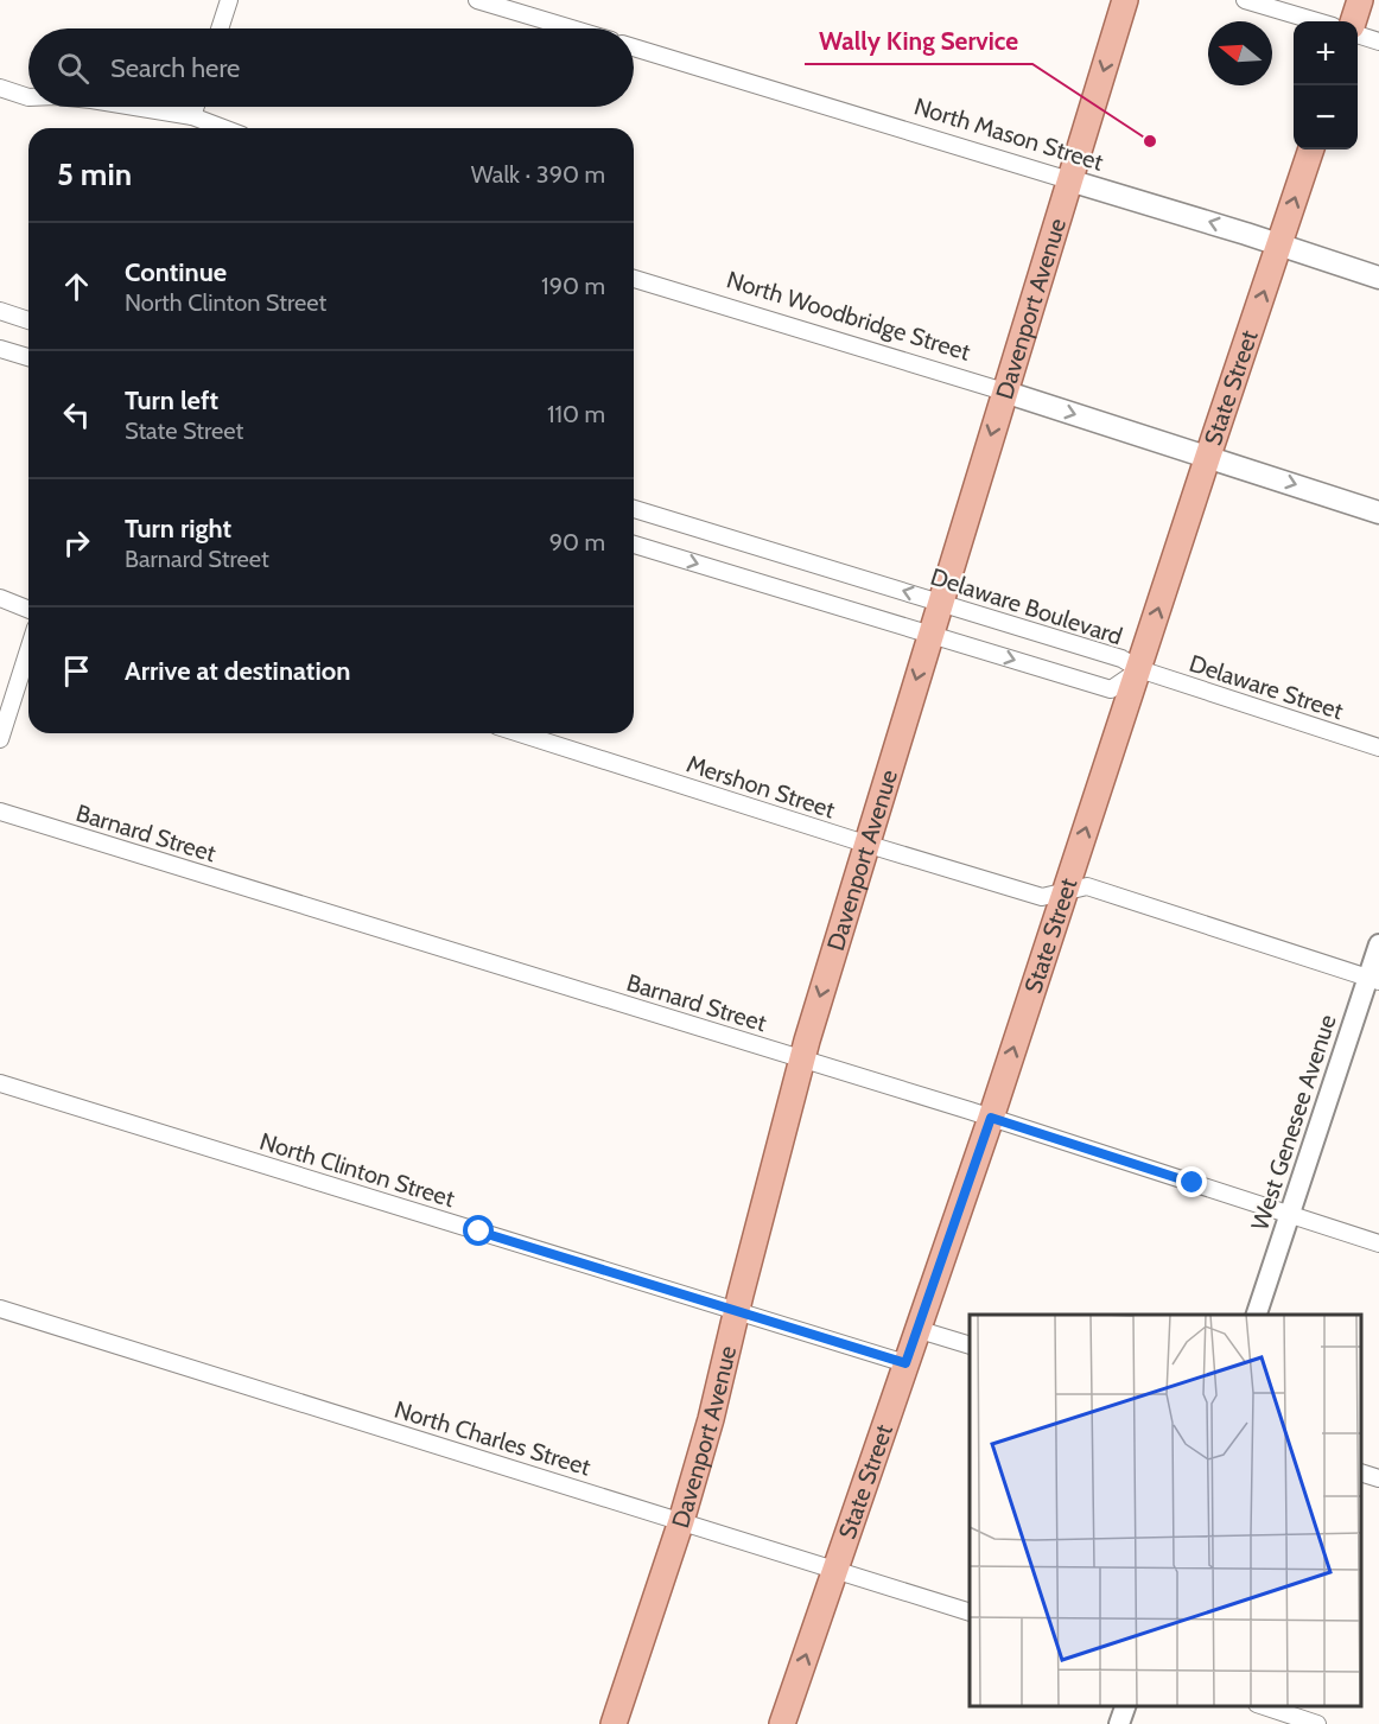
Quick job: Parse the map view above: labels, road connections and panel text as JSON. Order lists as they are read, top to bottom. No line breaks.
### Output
{"streets":{"main road":["North Mason Street","Davenport Avenue","North Woodbridge Street","State Street"],"street":["Delaware Boulevard","Delaware Street","Mershon Street","Barnard Street","West Genesee Avenue","North Clinton Street","North Charles Street"]},"crossings":[["North Mason Street","Davenport Avenue"],["North Mason Street","State Street"],["Davenport Avenue","North Woodbridge Street"],["Davenport Avenue","Delaware Boulevard"],["Davenport Avenue","Mershon Street"],["Davenport Avenue","Barnard Street"],["Davenport Avenue","North Clinton Street"],["Davenport Avenue","North Charles Street"],["North Woodbridge Street","State Street"],["State Street","Delaware Boulevard"],["State Street","Delaware Street"],["State Street","Mershon Street"],["State Street","Barnard Street"],["State Street","North Clinton Street"],["State Street","North Charles Street"],["Delaware Boulevard","Delaware Street"],["Mershon Street","West Genesee Avenue"],["Barnard Street","West Genesee Avenue"]],"one_way":["Davenport Avenue","North Woodbridge Street","State Street"],"places":["Wally King Service"],"north":"left","page":{"map_buttons":["+","−"],"search":"Search here","heading":["5 min","Walk · 390 m"],"list":[["Continue","North Clinton Street","190 m"],["Turn left","State Street","110 m"],["Turn right","Barnard Street","90 m"],"Arrive at destination"]}}
